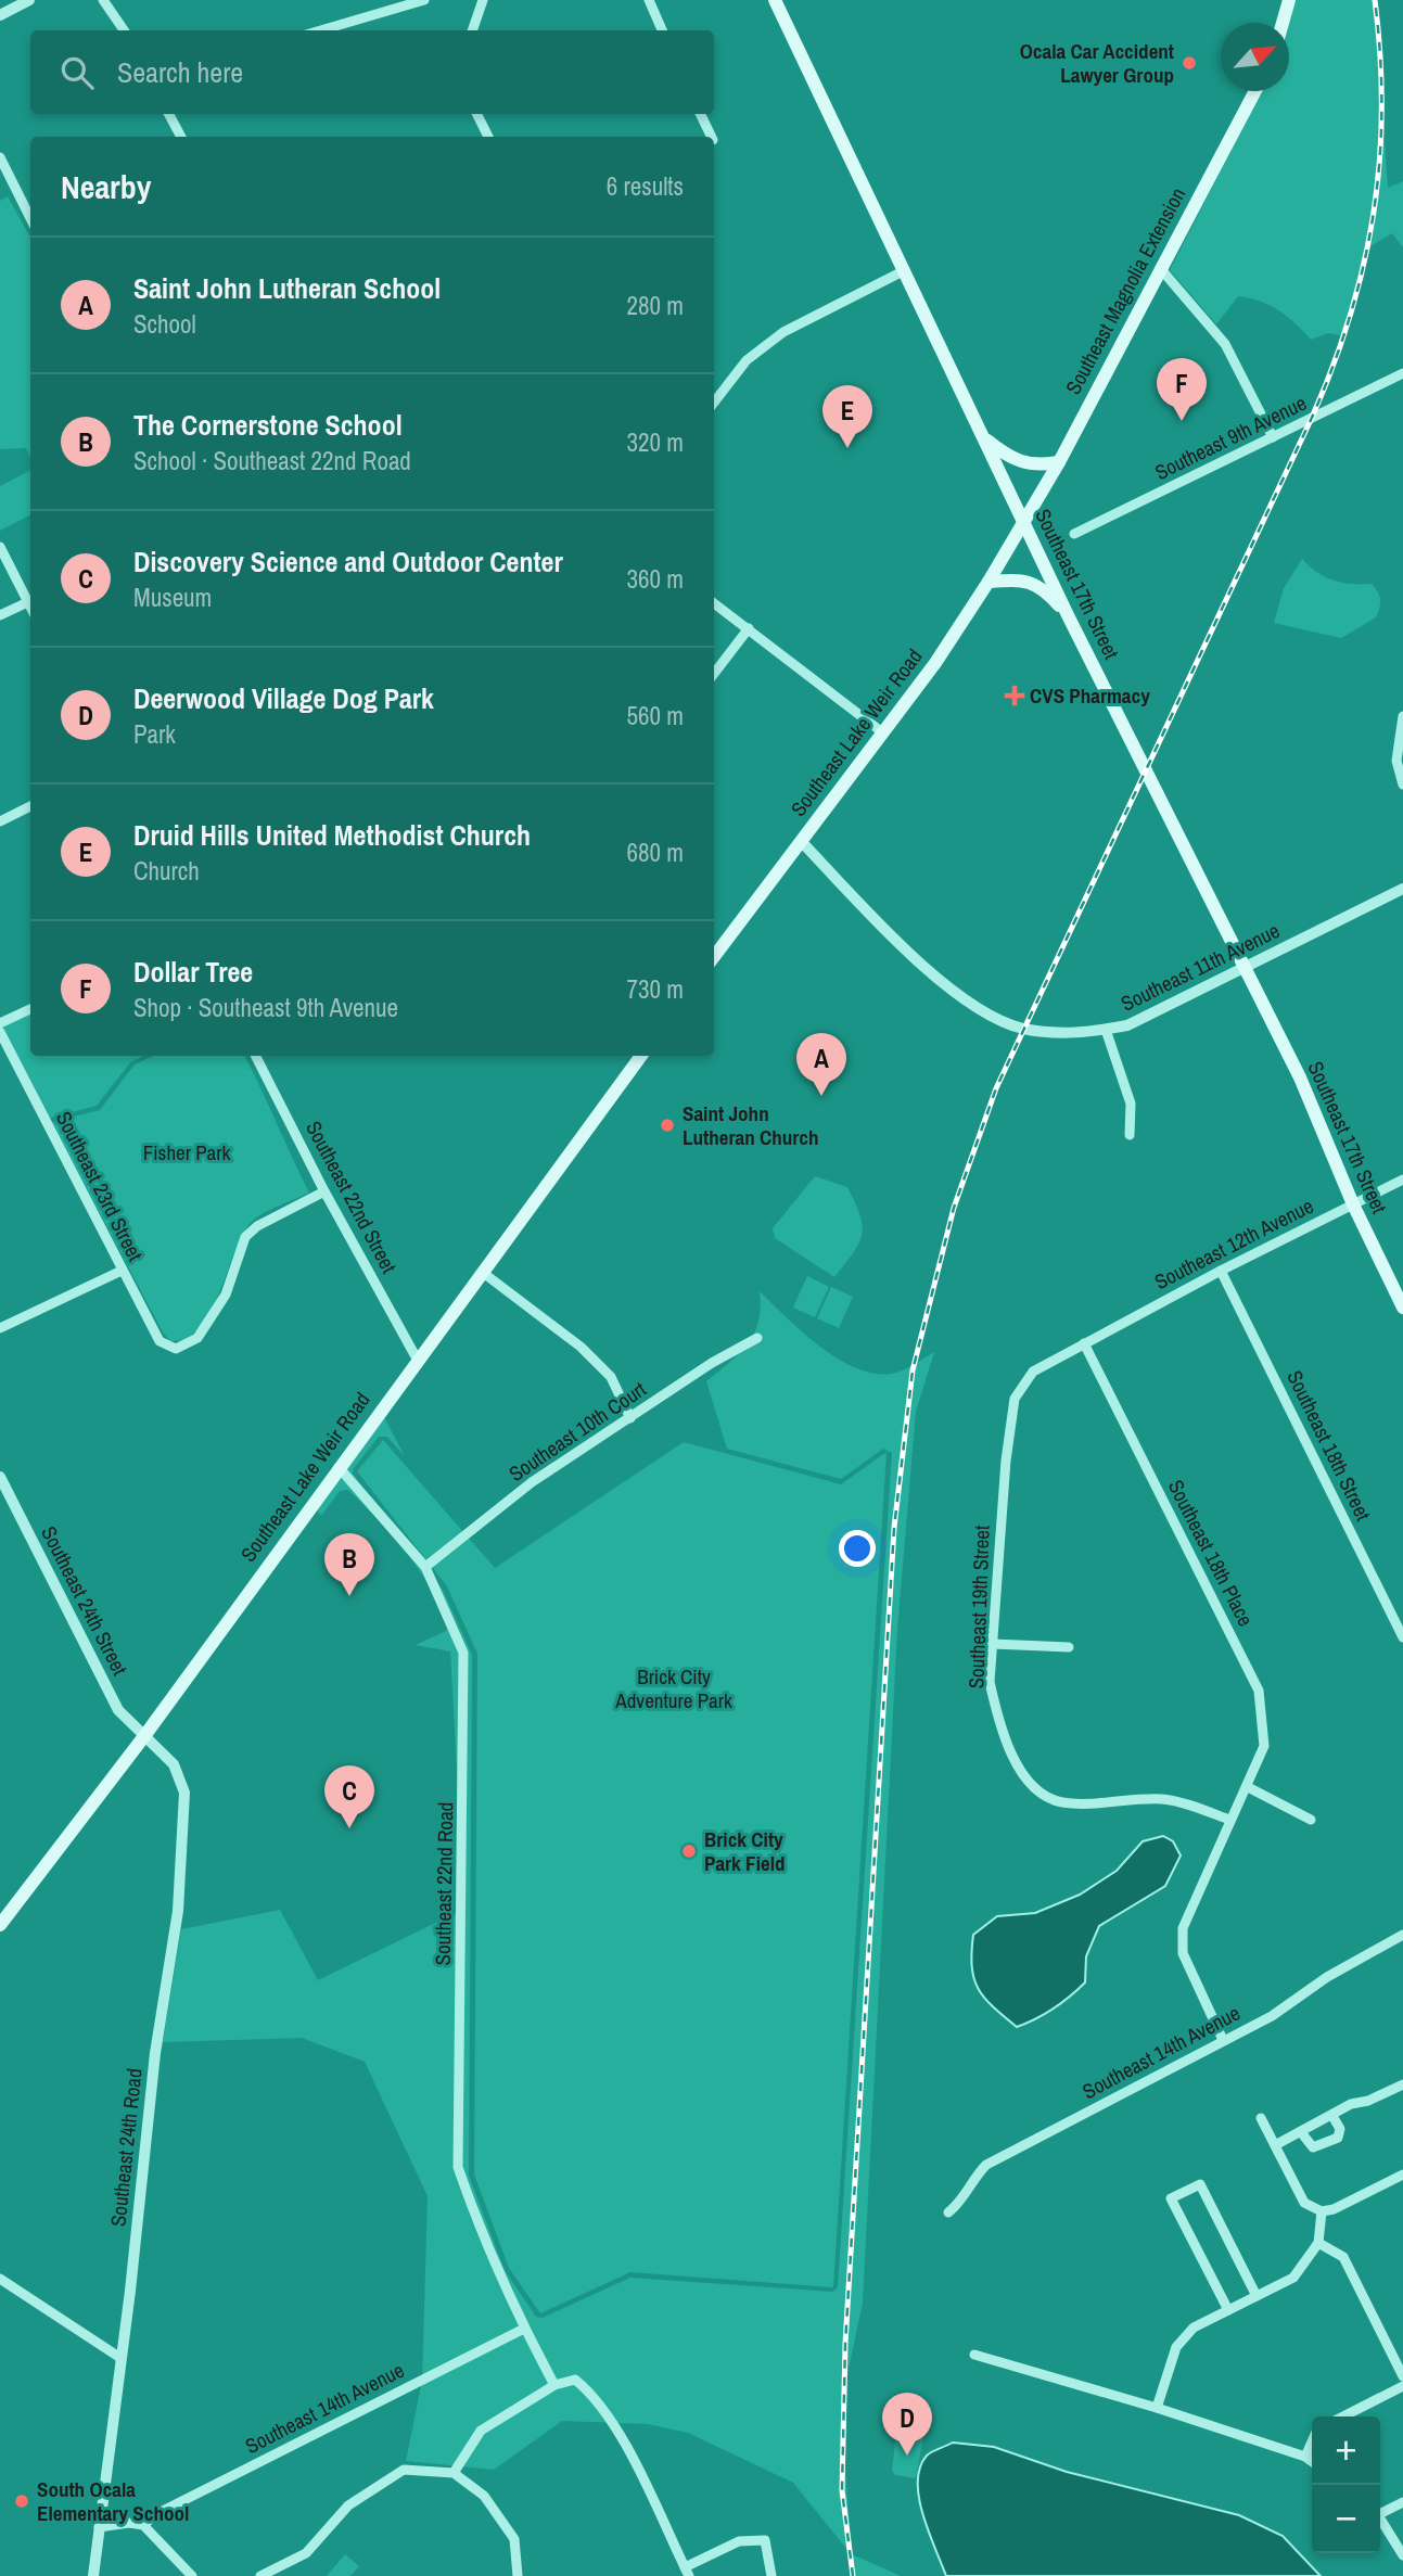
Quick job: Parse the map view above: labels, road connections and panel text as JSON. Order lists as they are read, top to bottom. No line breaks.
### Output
{"streets":{"main road":["Southeast Magnolia Extension","Southeast 17th Street","Southeast Lake Weir Road"],"street":["Southeast 9th Avenue","Southeast 11th Avenue","Southeast 23rd Street","Southeast 22nd Street","Southeast 12th Avenue","Southeast 10th Court","Southeast 18th Street","Southeast 18th Place","Southeast 24th Street","Southeast 19th Street","Southeast 22nd Road","Southeast 14th Avenue","Southeast 24th Road"]},"crossings":[["Southeast Magnolia Extension","Southeast 17th Street"],["Southeast Magnolia Extension","Southeast Lake Weir Road"],["Southeast 17th Street","Southeast Lake Weir Road"],["Southeast 17th Street","Southeast 11th Avenue"],["Southeast 17th Street","Southeast 12th Avenue"],["Southeast Lake Weir Road","Southeast 11th Avenue"],["Southeast Lake Weir Road","Southeast 22nd Street"],["Southeast Lake Weir Road","Southeast 24th Street"],["Southeast Lake Weir Road","Southeast 22nd Road"],["Southeast Lake Weir Road","Southeast 24th Road"],["Southeast 23rd Street","Southeast 22nd Street"],["Southeast 12th Avenue","Southeast 18th Street"],["Southeast 12th Avenue","Southeast 18th Place"],["Southeast 12th Avenue","Southeast 19th Street"],["Southeast 10th Court","Southeast 22nd Road"],["Southeast 18th Place","Southeast 19th Street"],["Southeast 18th Place","Southeast 14th Avenue"],["Southeast 24th Street","Southeast 24th Road"],["Southeast 22nd Road","Southeast 14th Avenue"]],"parks":["Fisher Park","Brick City Adventure Park"],"places":{"other":["Ocala Car Accident Lawyer Group","Saint John Lutheran Church","Brick City Park Field","South Ocala Elementary School"],"health":["CVS Pharmacy"]},"north":"top right","page":{"search":"Search here","heading":["Nearby","6 results"],"list":[{"mark":"A","name":"Saint John Lutheran School","note":"School","value":"280 m"},{"mark":"B","name":"The Cornerstone School","note":"School · Southeast 22nd Road","value":"320 m"},{"mark":"C","name":"Discovery Science and Outdoor Center","note":"Museum","value":"360 m"},{"mark":"D","name":"Deerwood Village Dog Park","note":"Park","value":"560 m"},{"mark":"E","name":"Druid Hills United Methodist Church","note":"Church","value":"680 m"},{"mark":"F","name":"Dollar Tree","note":"Shop · Southeast 9th Avenue","value":"730 m"}],"pins":["F","E","A","B","C","D"],"map_buttons":["+","−"]}}
